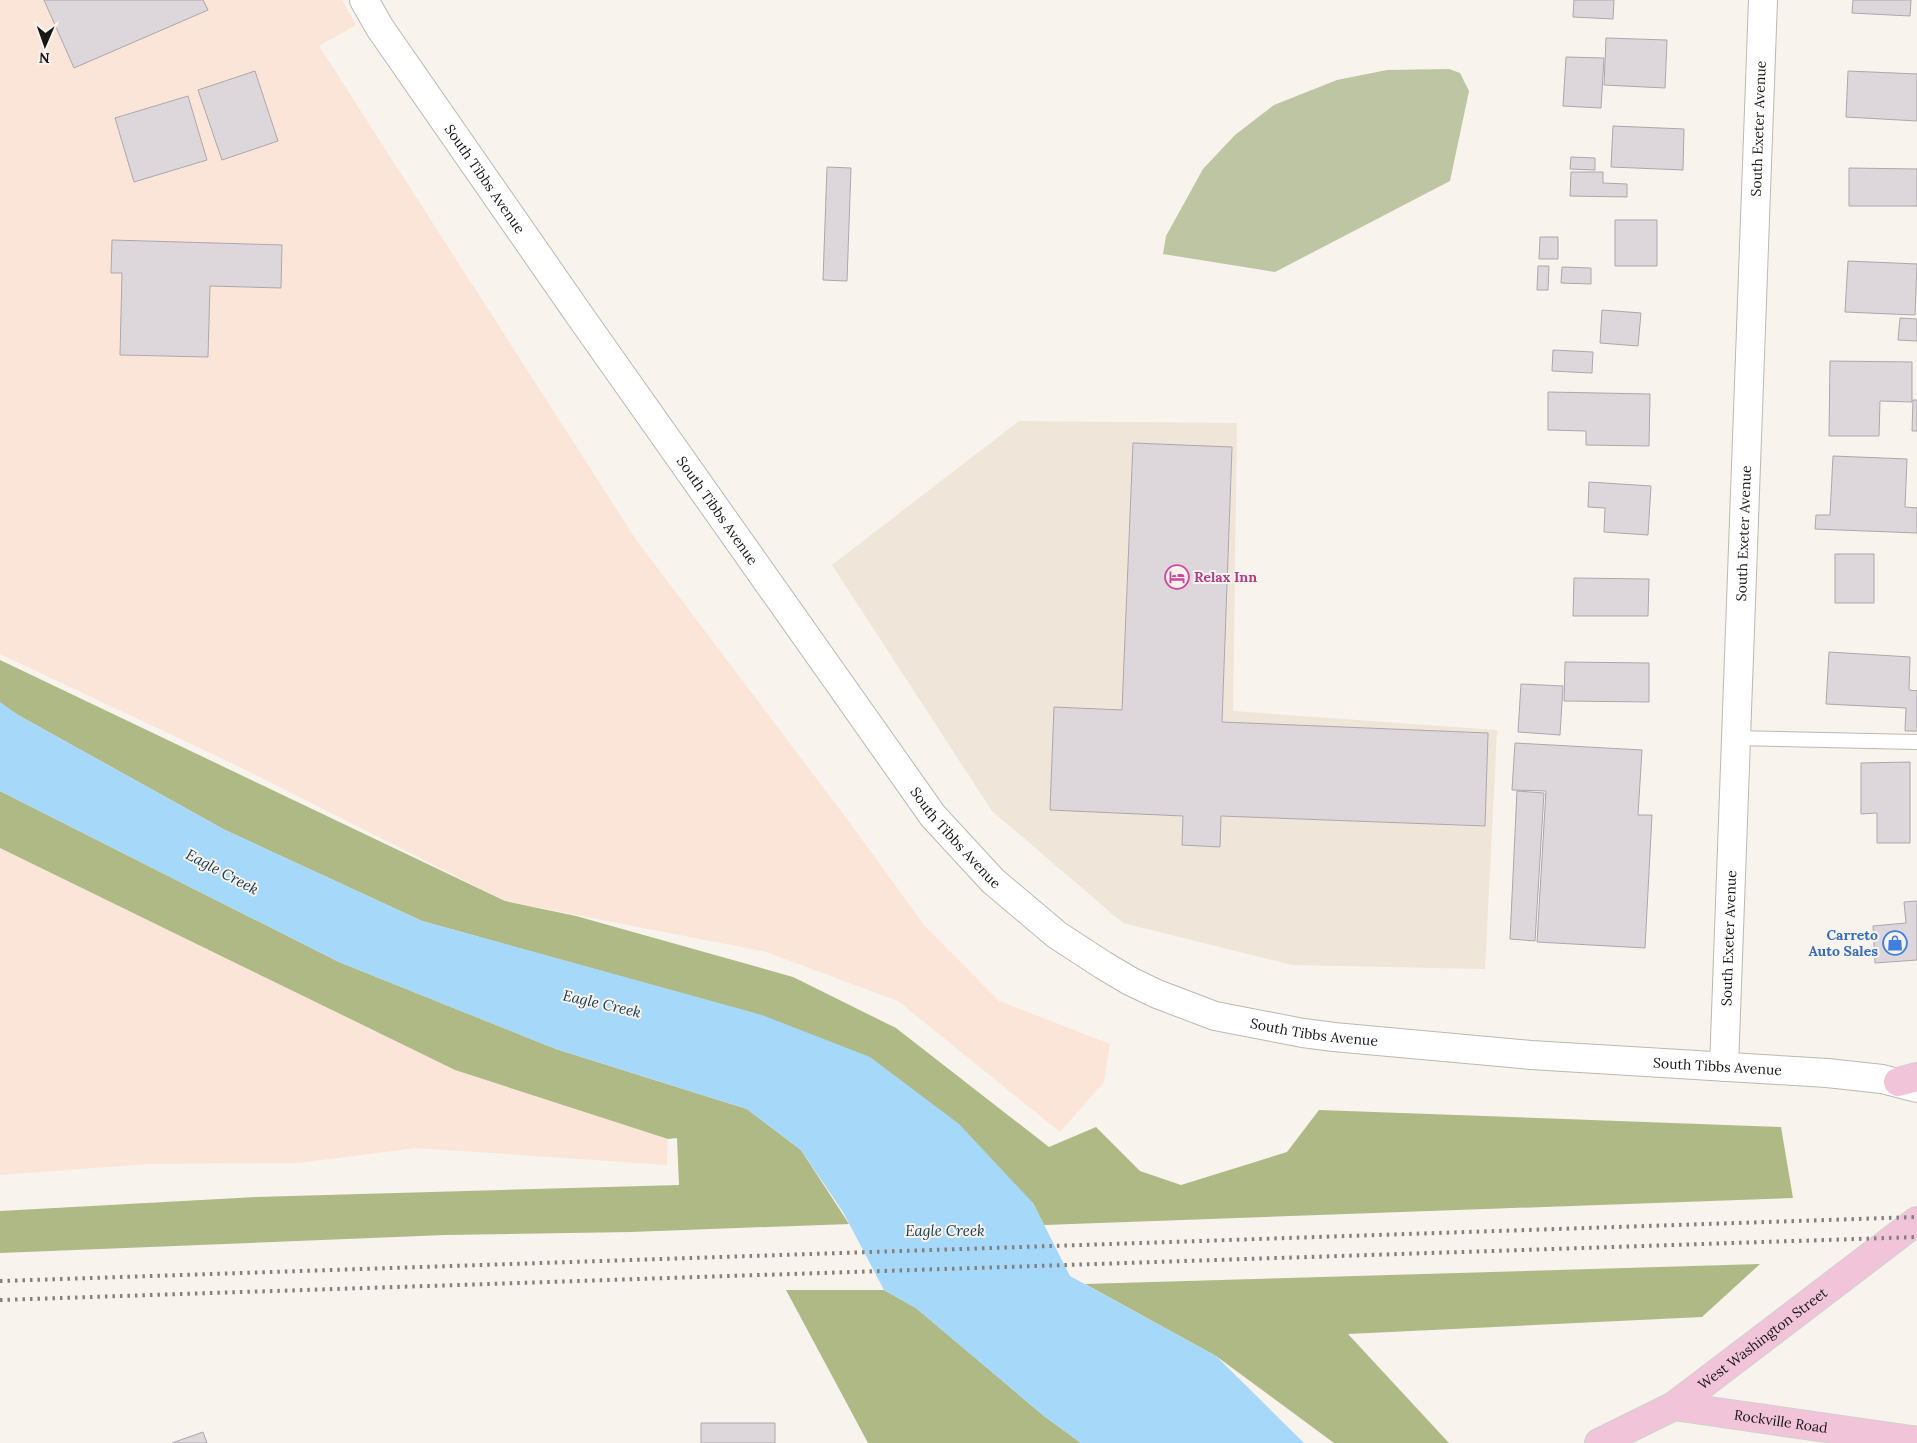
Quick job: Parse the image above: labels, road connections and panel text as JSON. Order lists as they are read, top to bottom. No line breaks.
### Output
{"streets":{"main road":["South Exeter Avenue","South Tibbs Avenue","West Washington Street","Rockville Road"]},"crossings":[["South Exeter Avenue","South Tibbs Avenue"],["West Washington Street","Rockville Road"]],"water":["Eagle Creek"],"places":{"hotel":["Relax Inn"],"shop":["Carreto Auto Sales"]},"north":"bottom"}
